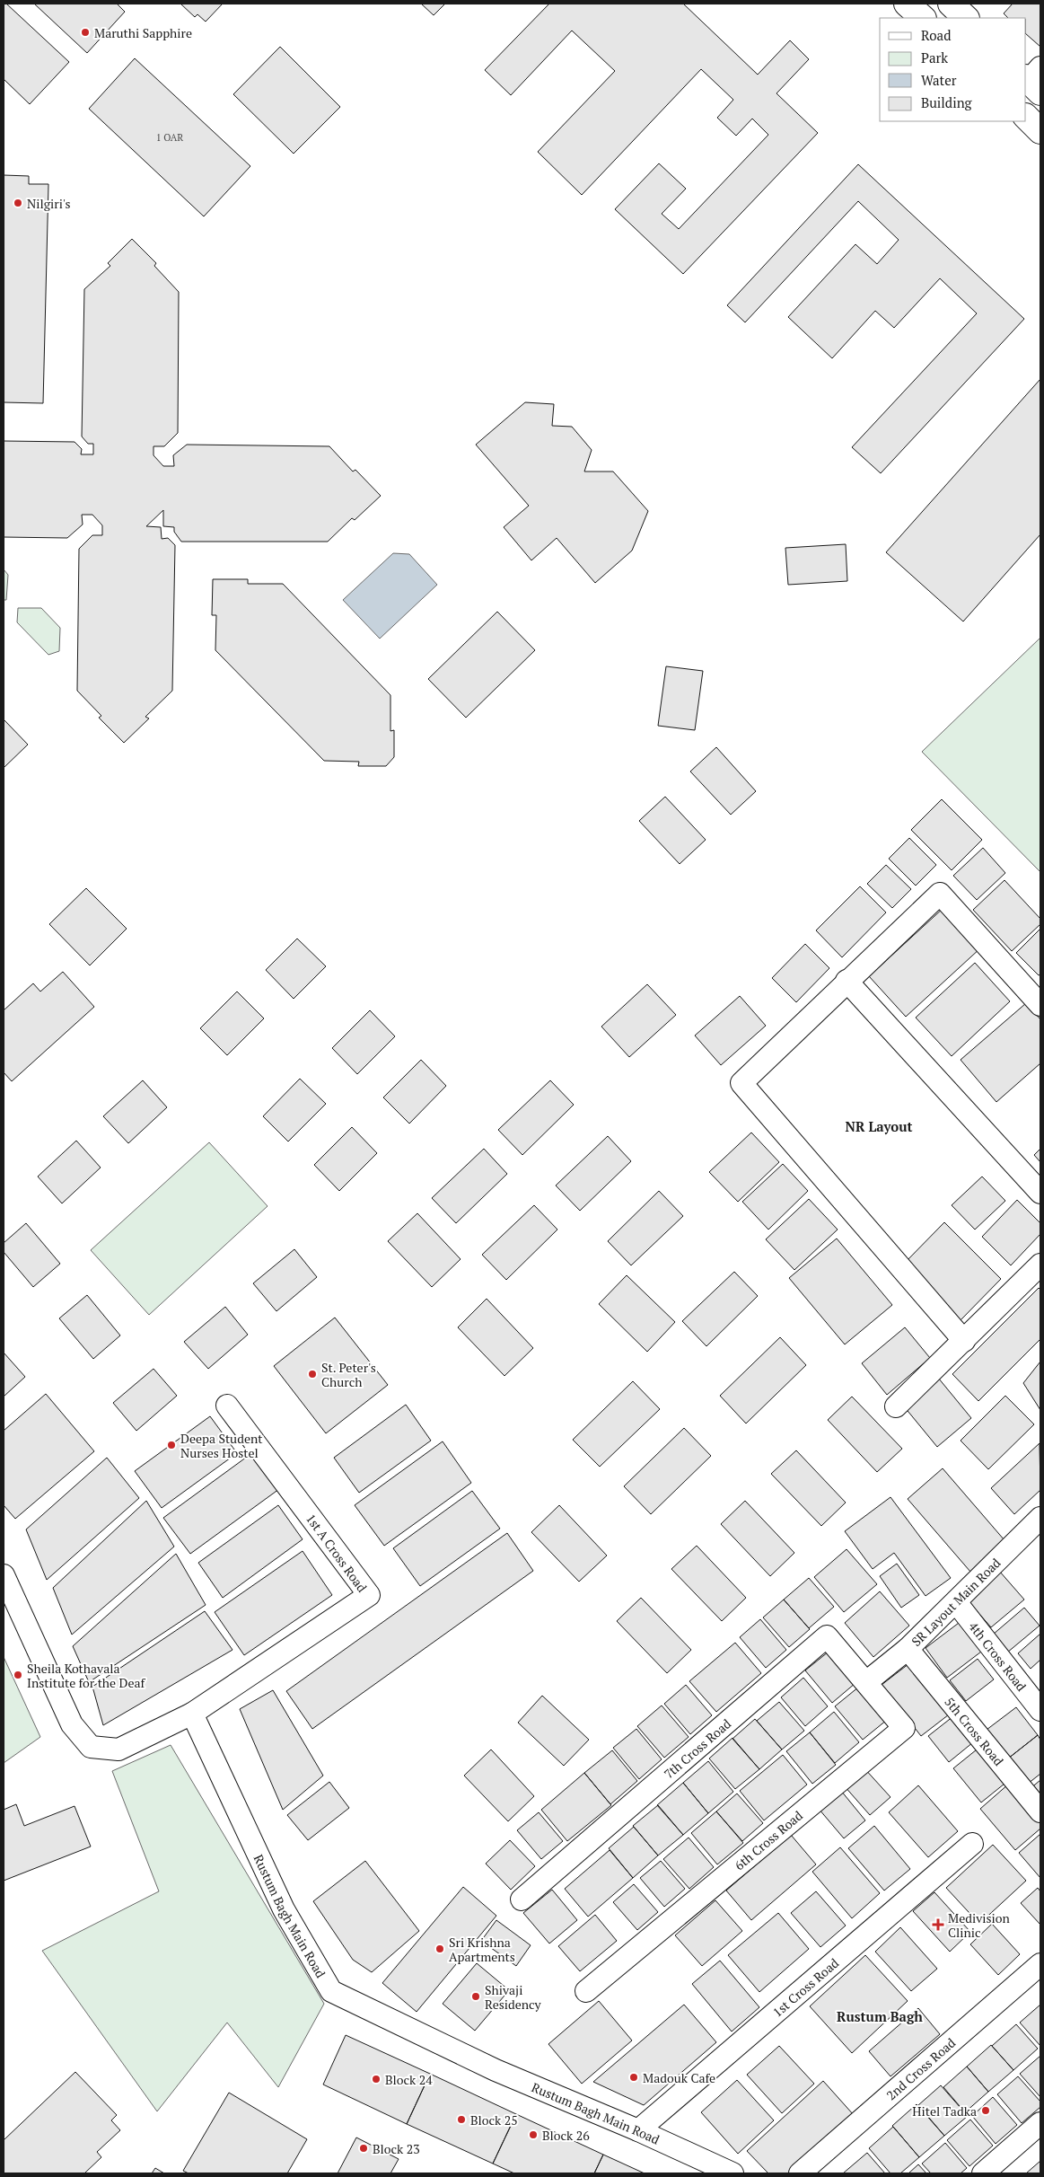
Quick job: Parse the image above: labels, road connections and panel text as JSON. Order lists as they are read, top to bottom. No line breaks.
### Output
{"streets":{"street":["1st A Cross Road","SR Layout Main Road","4th Cross Road","5th Cross Road","7th Cross Road","6th Cross Road","Rustum Bagh Main Road","1st Cross Road","2nd Cross Road"]},"crossings":[["1st A Cross Road","Rustum Bagh Main Road"],["SR Layout Main Road","4th Cross Road"],["SR Layout Main Road","5th Cross Road"],["SR Layout Main Road","7th Cross Road"],["SR Layout Main Road","6th Cross Road"],["7th Cross Road","6th Cross Road"],["Rustum Bagh Main Road","1st Cross Road"]],"districts":["NR Layout","Rustum Bagh"],"places":{"other":["Maruthi Sapphire","Nilgiri's","St. Peter's Church","Deepa Student Nurses Hostel","Sheila Kothavala Institute for the Deaf","Sri Krishna Apartments","Shivaji Residency","Madouk Cafe","Block 24","Hitel Tadka","Block 25","Block 26","Block 23"],"health":["Medivision Clinic"]},"house_numbers":["1 OAR"],"legend":["Road","Park","Water","Building"]}
